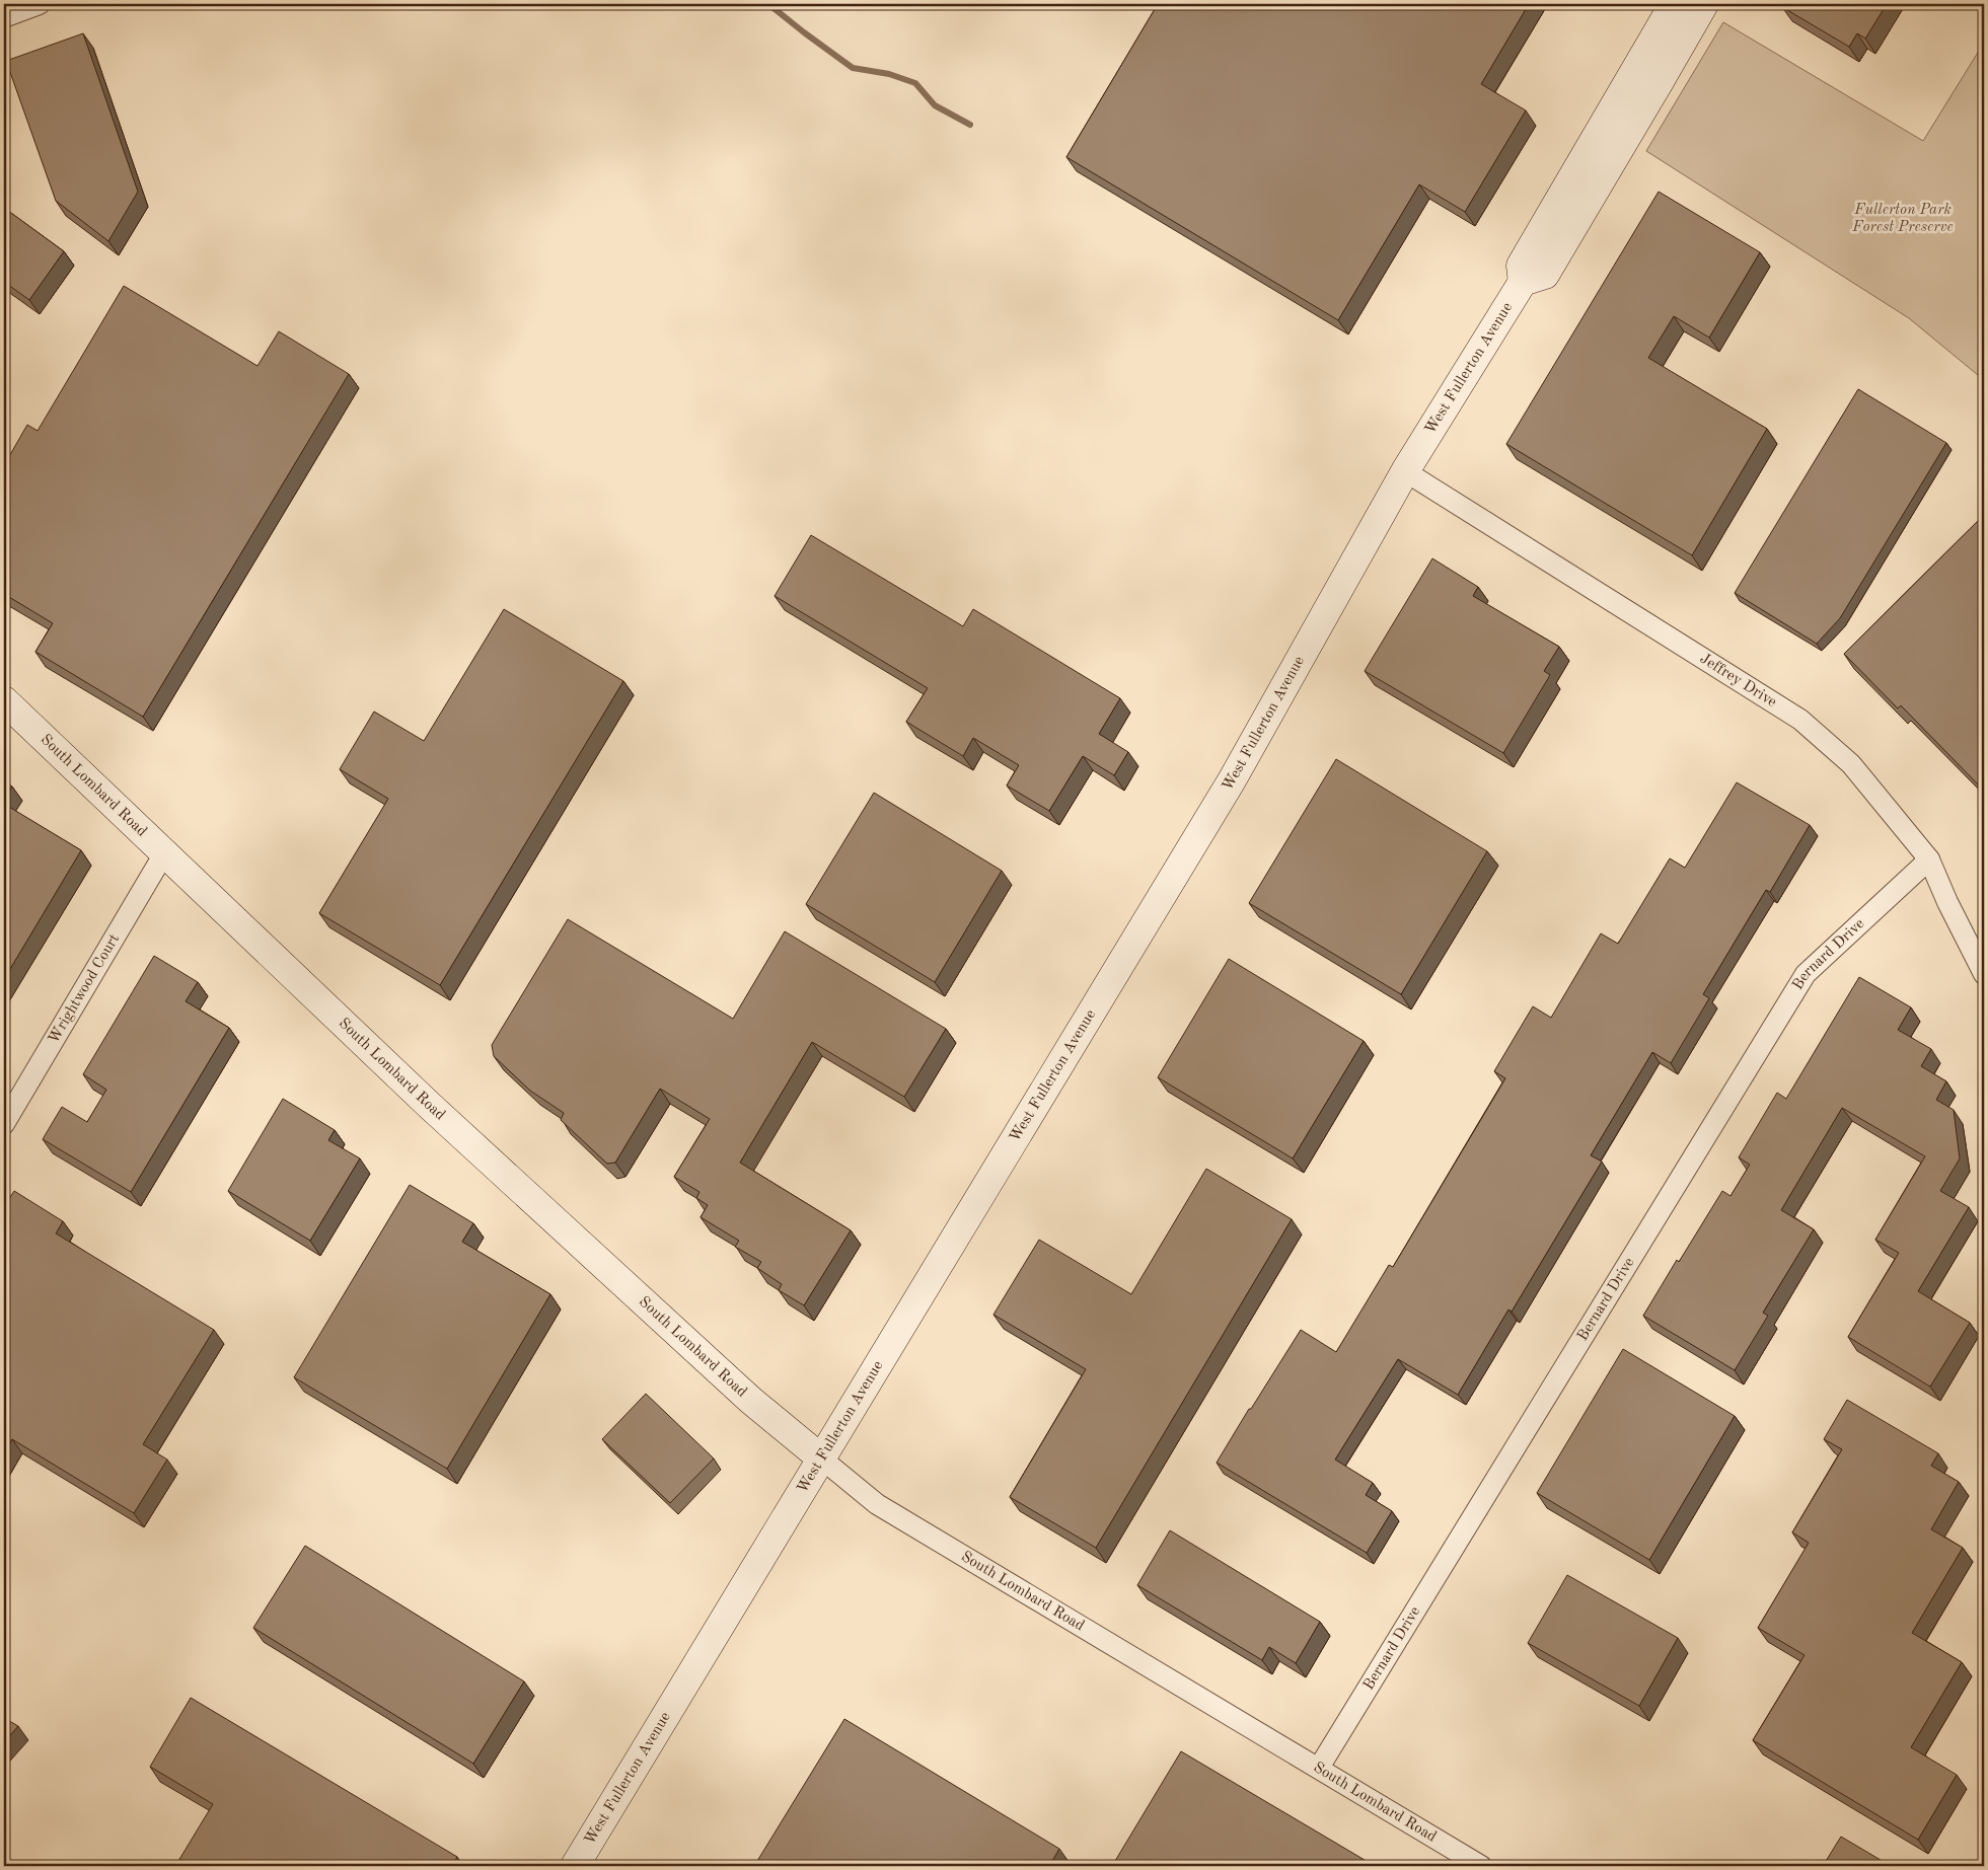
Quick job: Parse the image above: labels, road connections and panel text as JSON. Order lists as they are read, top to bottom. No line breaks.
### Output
{"streets":{"street":["West Fullerton Avenue","Jeffrey Drive","South Lombard Road","Bernard Drive","Wrightwood Court"]},"crossings":[["West Fullerton Avenue","Jeffrey Drive"],["West Fullerton Avenue","South Lombard Road"],["Jeffrey Drive","Bernard Drive"],["South Lombard Road","Bernard Drive"],["South Lombard Road","Wrightwood Court"]],"parks":["Fullerton Park Forest Preserve"]}
